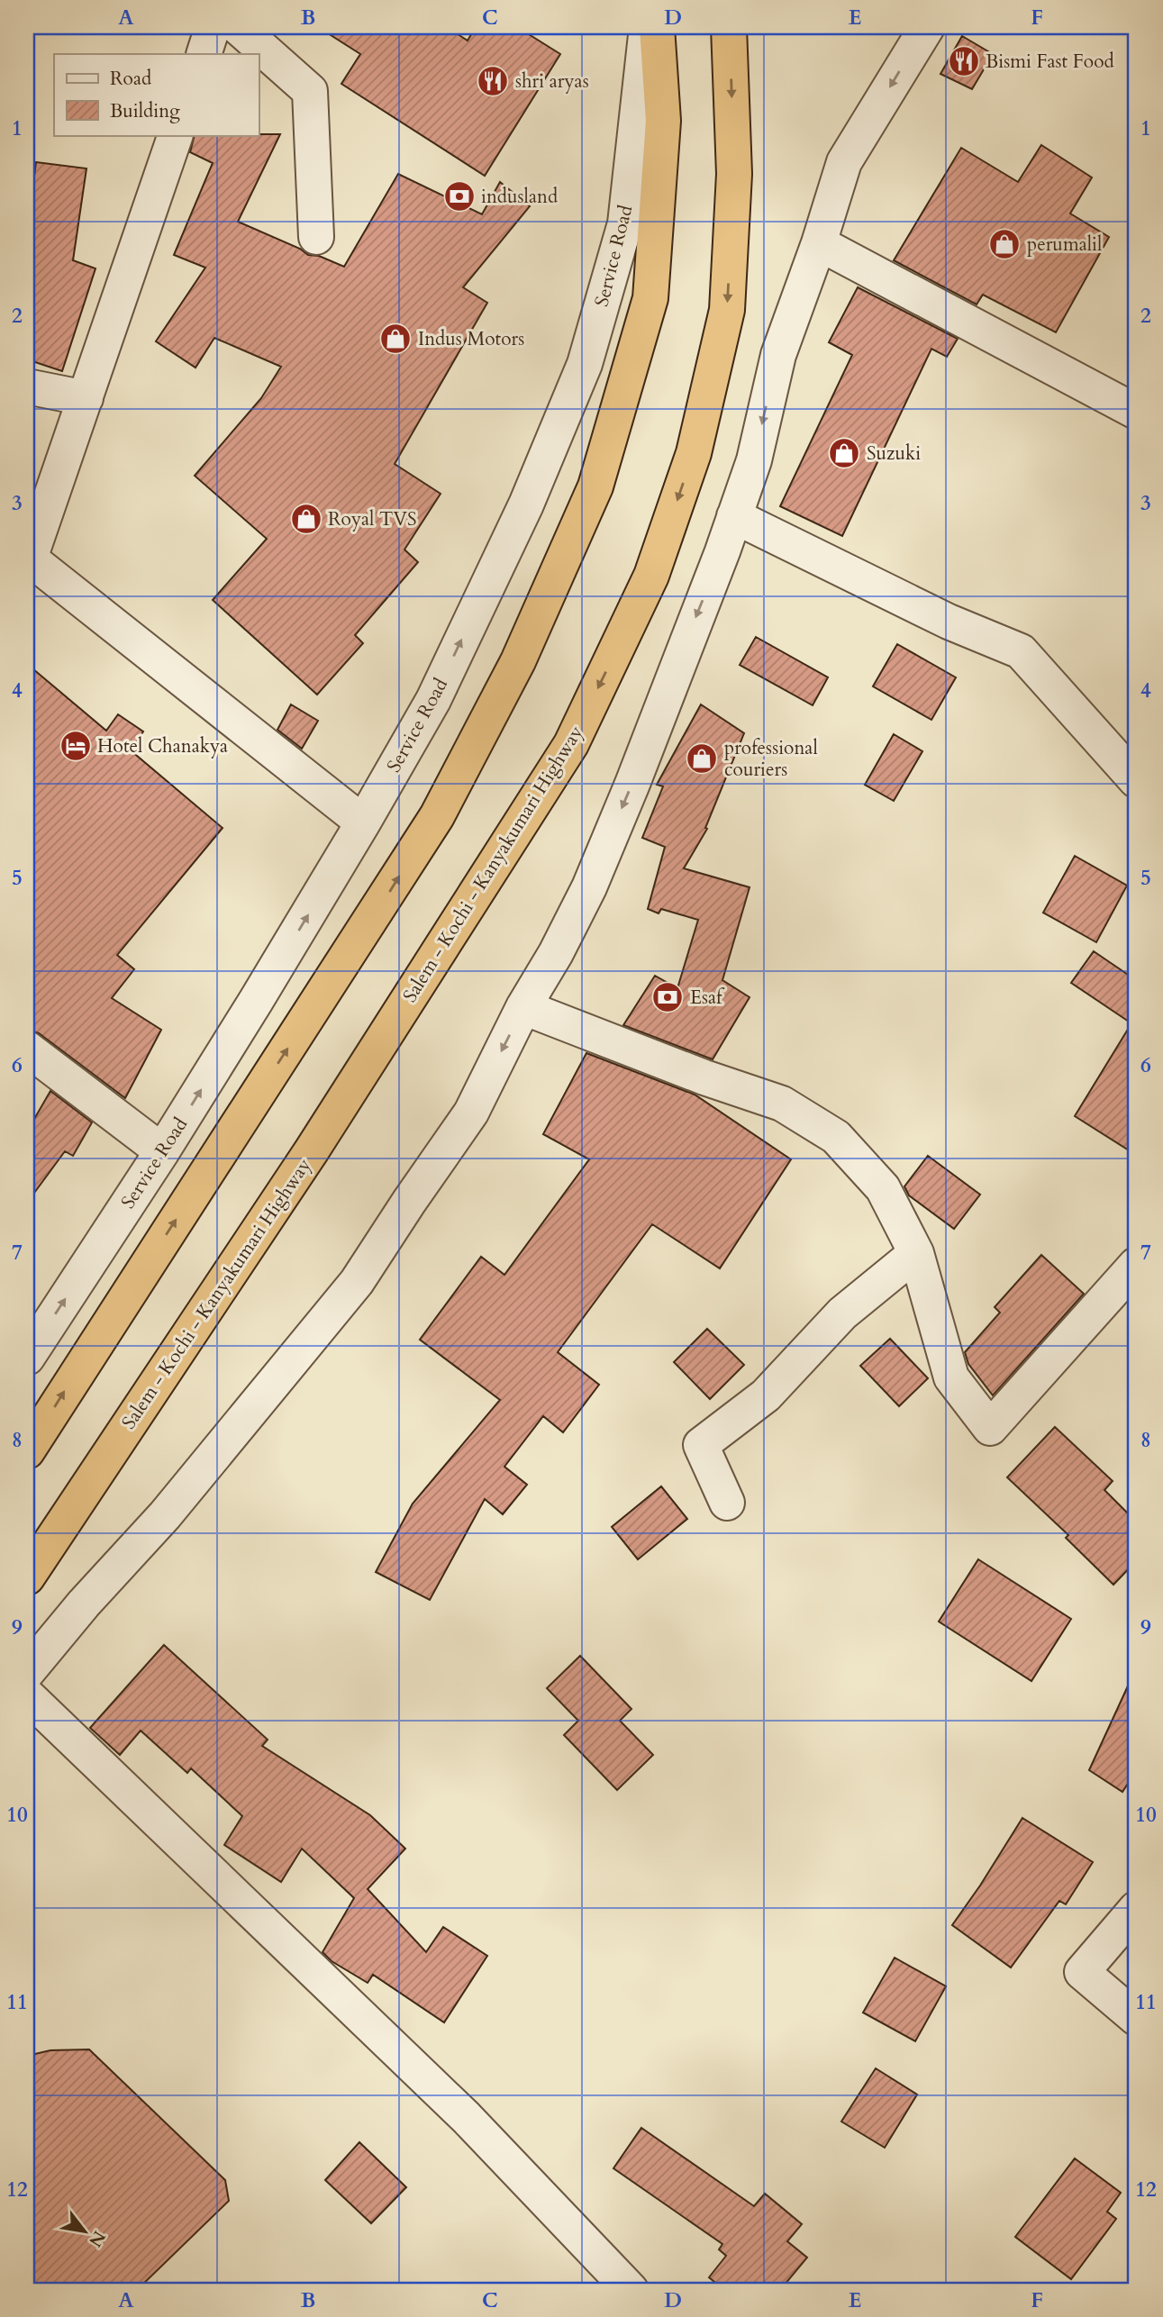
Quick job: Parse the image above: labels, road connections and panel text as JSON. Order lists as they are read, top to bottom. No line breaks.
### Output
{"streets":{"highway":["Salem - Kochi - Kanyakumari Highway"],"street":["Service Road"]},"places":{"restaurant":["Bismi Fast Food","shri aryas"],"bank":["indusland","Esaf"],"shop":["perumalil","Indus Motors","Suzuki","Royal TVS","professional couriers"],"hotel":["Hotel Chanakya"]},"legend":["Road","Building"],"north":"bottom right","grid":{"columns":["A","B","C","D","E","F"],"rows":["1","2","3","4","5","6","7","8","9","10","11","12"]}}
